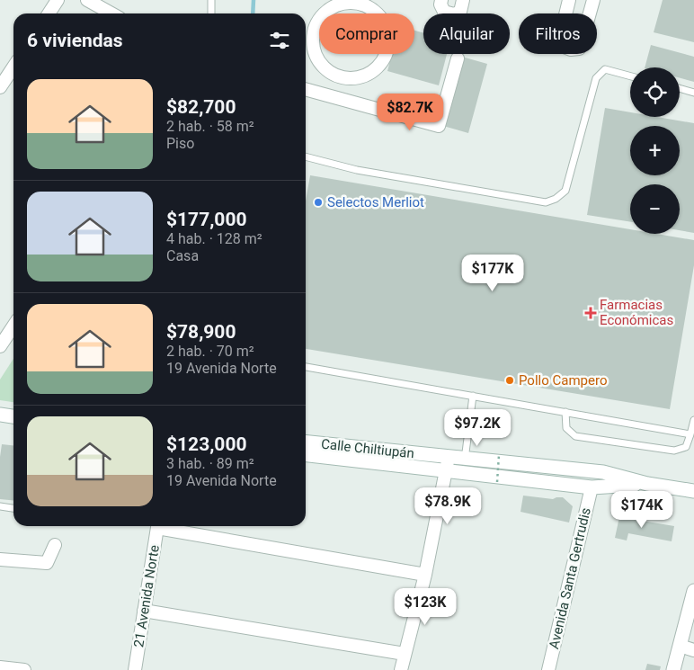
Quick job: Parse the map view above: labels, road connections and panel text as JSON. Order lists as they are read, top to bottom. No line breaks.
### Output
{"streets":{"main road":["Calle Chiltiupán"],"street":["Avenida Santa Gertrudis","21 Avenida Norte"]},"crossings":[["Calle Chiltiupán","Avenida Santa Gertrudis"]],"places":{"other":["Selectos Merliot","Pollo Campero"],"health":["Farmacias Económicas"]},"page":{"chip":["Comprar","Alquilar","Filtros"],"heading":"6 viviendas","map_buttons":["+","−"],"list":[{"name":"$82,700","note":"2 hab. · 58 m² · Piso"},{"name":"$177,000","note":"4 hab. · 128 m² · Casa"},{"name":"$78,900","note":"2 hab. · 70 m² · 19 Avenida Norte"},{"name":"$123,000","note":"3 hab. · 89 m² · 19 Avenida Norte"}],"price":["$82.7K","$177K","$97.2K","$78.9K","$174K","$123K"]}}
